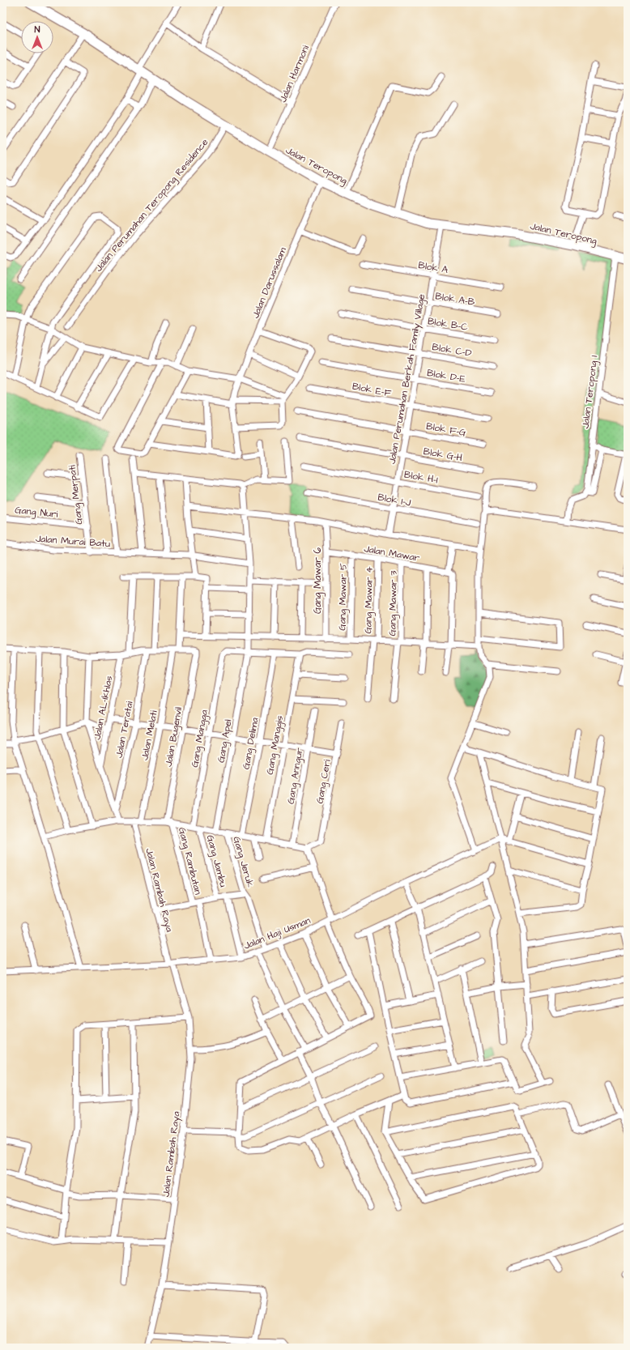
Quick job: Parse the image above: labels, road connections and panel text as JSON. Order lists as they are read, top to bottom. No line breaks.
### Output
{"streets":{"main road":["Jalan Teropong"],"street":["Jalan Harmoni","Jalan Perumahan Teropong Residence","Blok A","Jalan Darussalam","Blok A-B","Blok B-C","Blok C-D","Blok D-E","Jalan Perumahan Berkah Family Village","Blok E-F","Jalan Teropong 1","Blok F-G","Blok G-H","Blok H-I","Gang Merpati","Blok I-J","Gang Nuri","Jalan Murai Batu","Jalan Mawar","Gang Mawar 6","Gang Mawar 5","Gang Mawar 4","Gang Mawar 3","Jalan AL-Ikhlas","Jalan Teratai","Jalan Melati","Jalan Bugenvil","Gang Mangga","Gang Apel","Gang Delima","Gang Manggis","Gang Anngur","Gang Ceri","Gang Rambutan","Gang Jambu","Gang Jeruk","Jalan Rambah Raya","Jalan Haji Usman"]},"crossings":[["Jalan Harmoni","Jalan Teropong"],["Jalan Teropong","Jalan Perumahan Teropong Residence"],["Jalan Teropong","Jalan Darussalam"],["Jalan Teropong","Jalan Perumahan Berkah Family Village"],["Jalan Teropong","Jalan Teropong 1"],["Blok A","Jalan Perumahan Berkah Family Village"],["Blok A-B","Jalan Perumahan Berkah Family Village"],["Blok B-C","Jalan Perumahan Berkah Family Village"],["Blok C-D","Jalan Perumahan Berkah Family Village"],["Blok D-E","Jalan Perumahan Berkah Family Village"],["Jalan Perumahan Berkah Family Village","Blok E-F"],["Jalan Perumahan Berkah Family Village","Blok F-G"],["Jalan Perumahan Berkah Family Village","Blok G-H"],["Jalan Perumahan Berkah Family Village","Blok H-I"],["Jalan Perumahan Berkah Family Village","Blok I-J"],["Gang Merpati","Gang Nuri"],["Gang Merpati","Jalan Murai Batu"],["Jalan Murai Batu","Gang Apel"],["Jalan Mawar","Gang Mawar 6"],["Jalan Mawar","Gang Mawar 5"],["Jalan Mawar","Gang Mawar 4"],["Jalan Mawar","Gang Mawar 3"],["Jalan Bugenvil","Gang Rambutan"],["Gang Mangga","Gang Apel"],["Gang Mangga","Gang Jambu"],["Gang Jeruk","Jalan Haji Usman"],["Jalan Rambah Raya","Jalan Haji Usman"]],"north":"top"}
